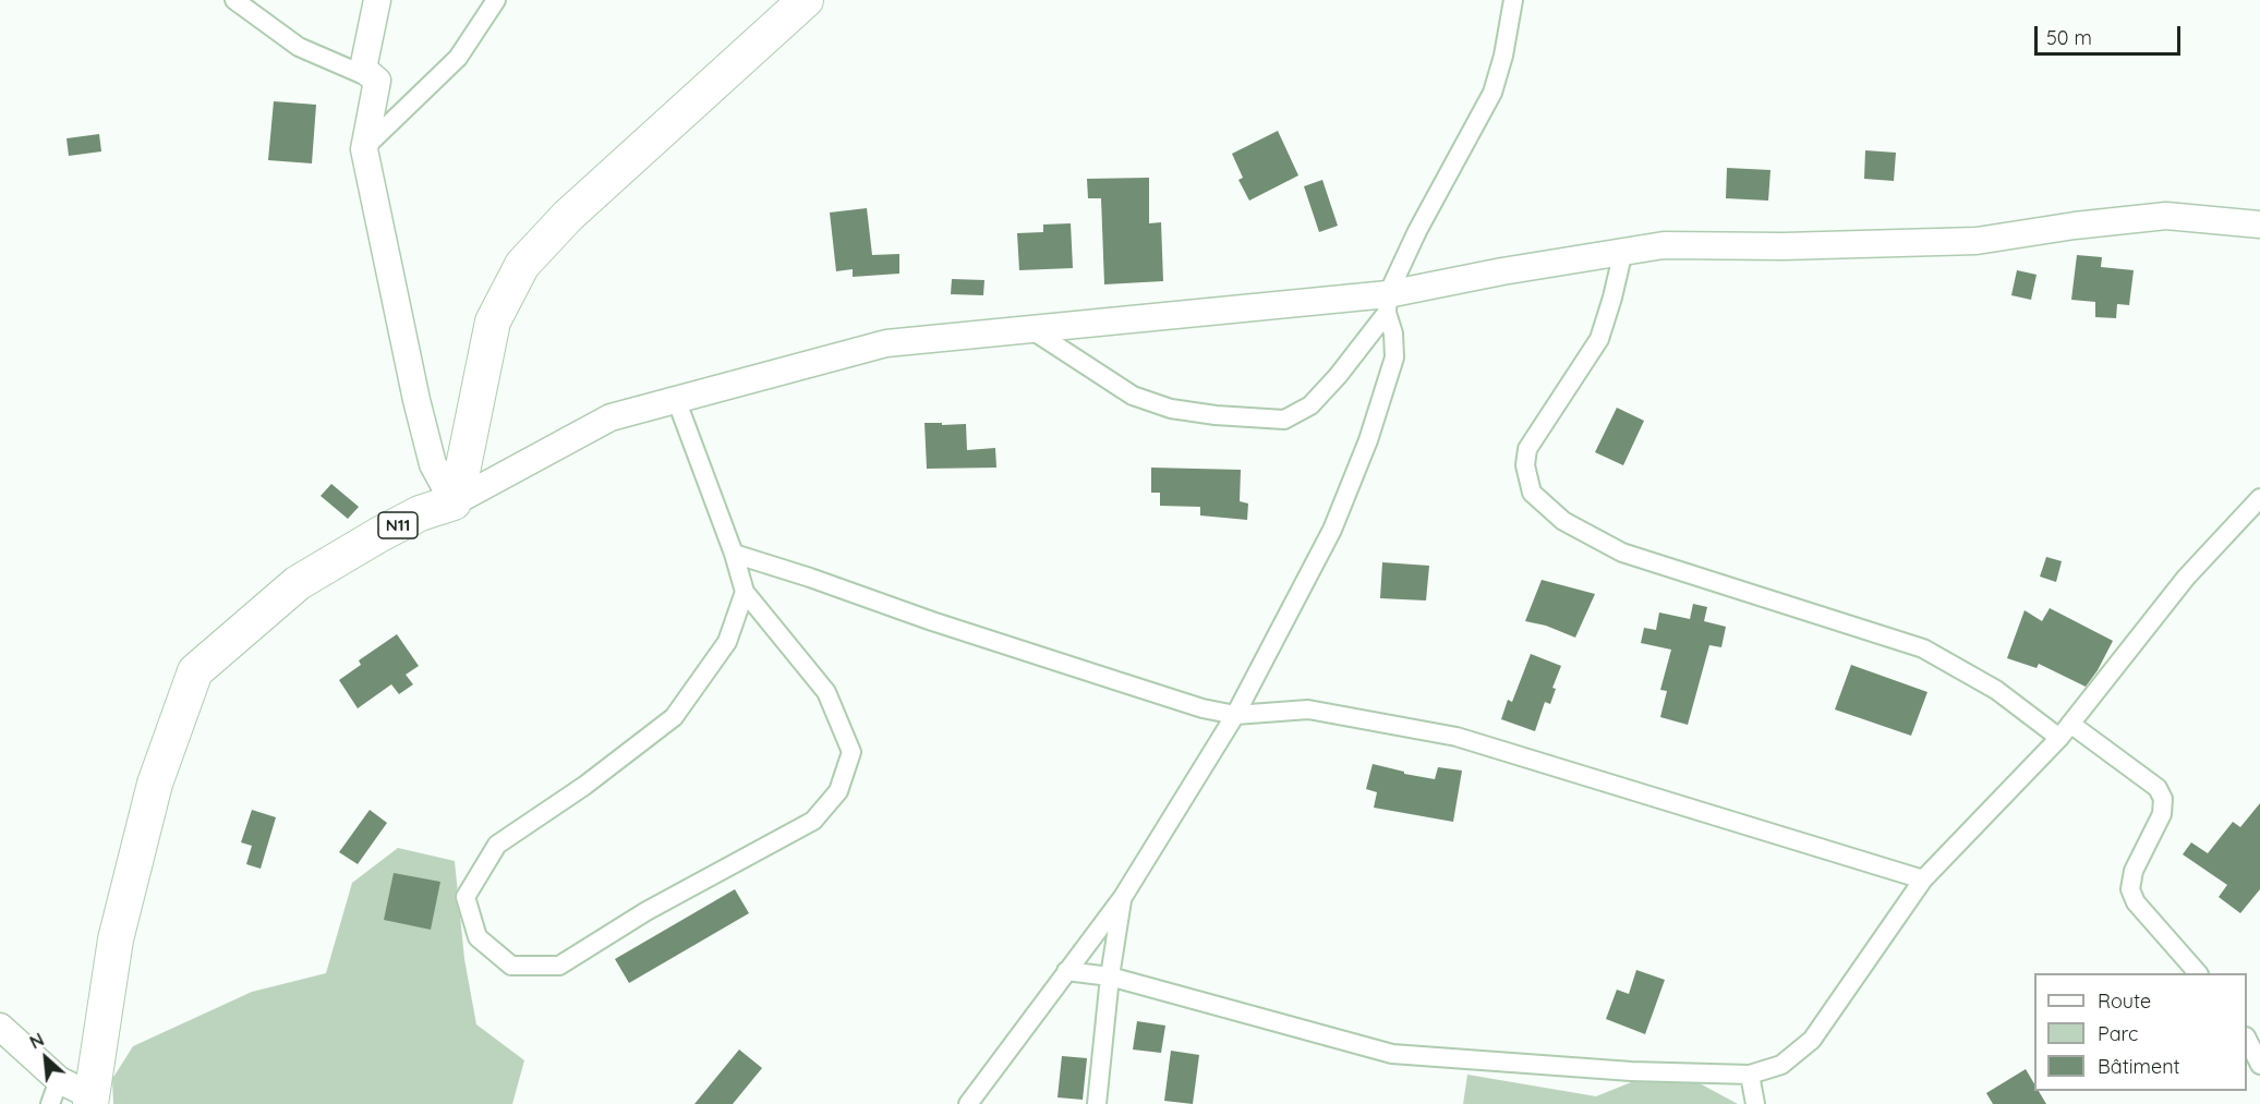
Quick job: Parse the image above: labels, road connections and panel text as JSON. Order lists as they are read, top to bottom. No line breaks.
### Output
{"streets":{"highway":["N11"]},"legend":["Route","Parc","Bâtiment"],"scale_bar":"50 m","north":"top left"}
